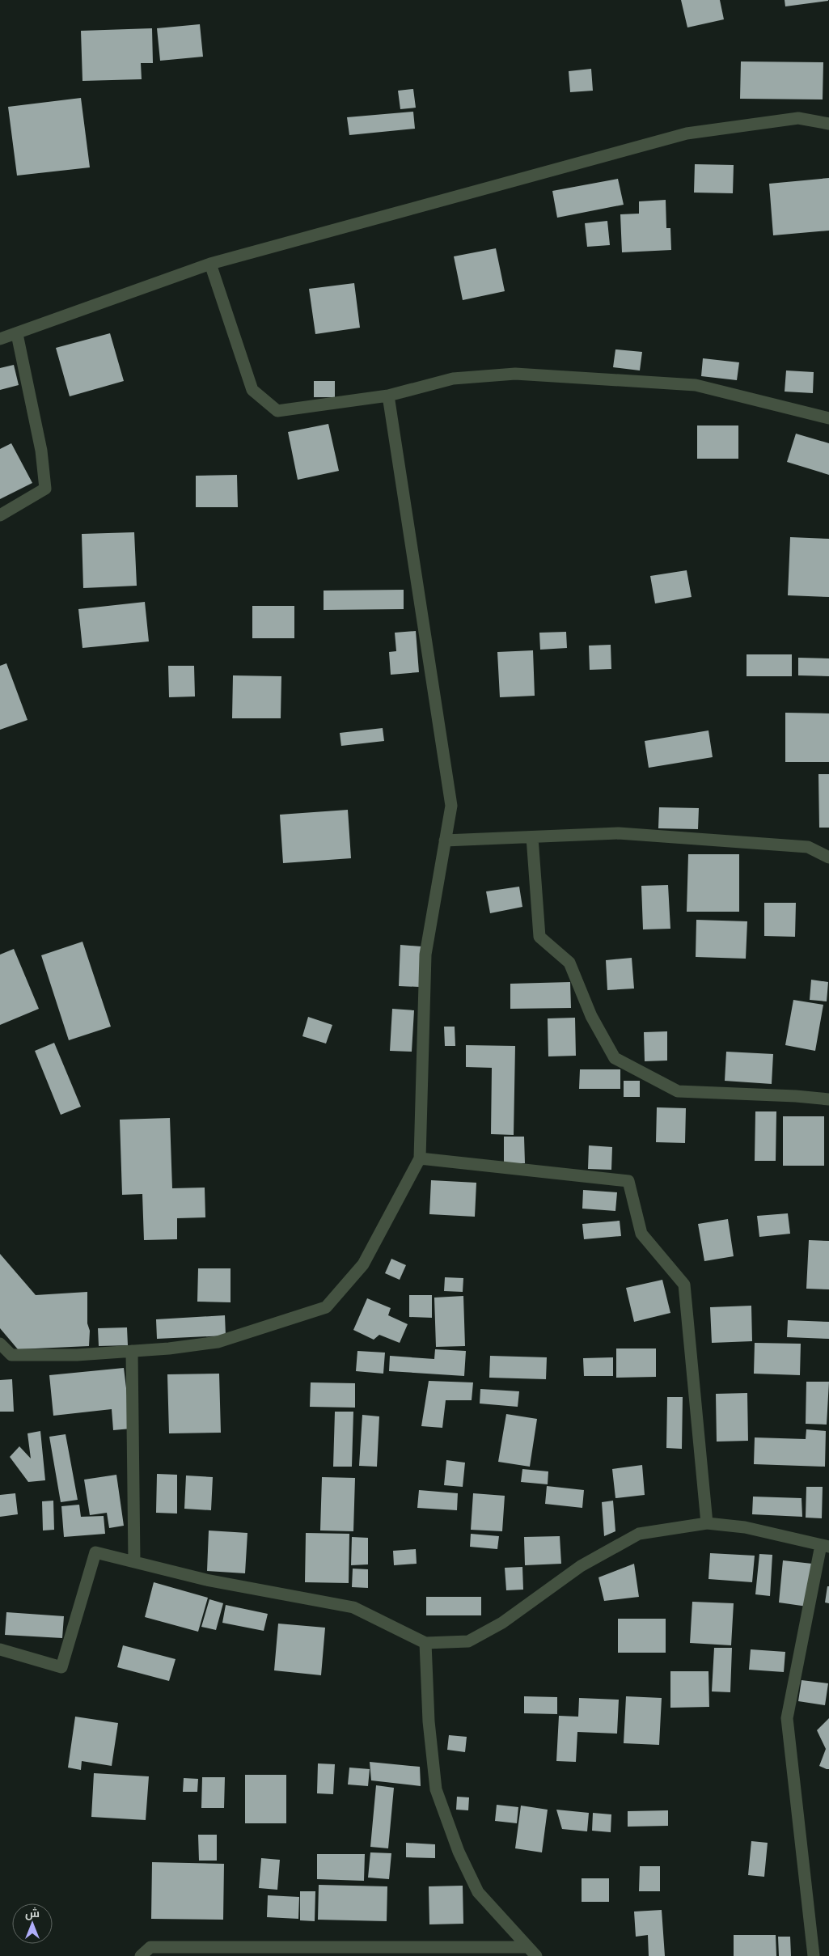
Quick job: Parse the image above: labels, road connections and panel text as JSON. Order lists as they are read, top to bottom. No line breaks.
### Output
{"north":"top"}
